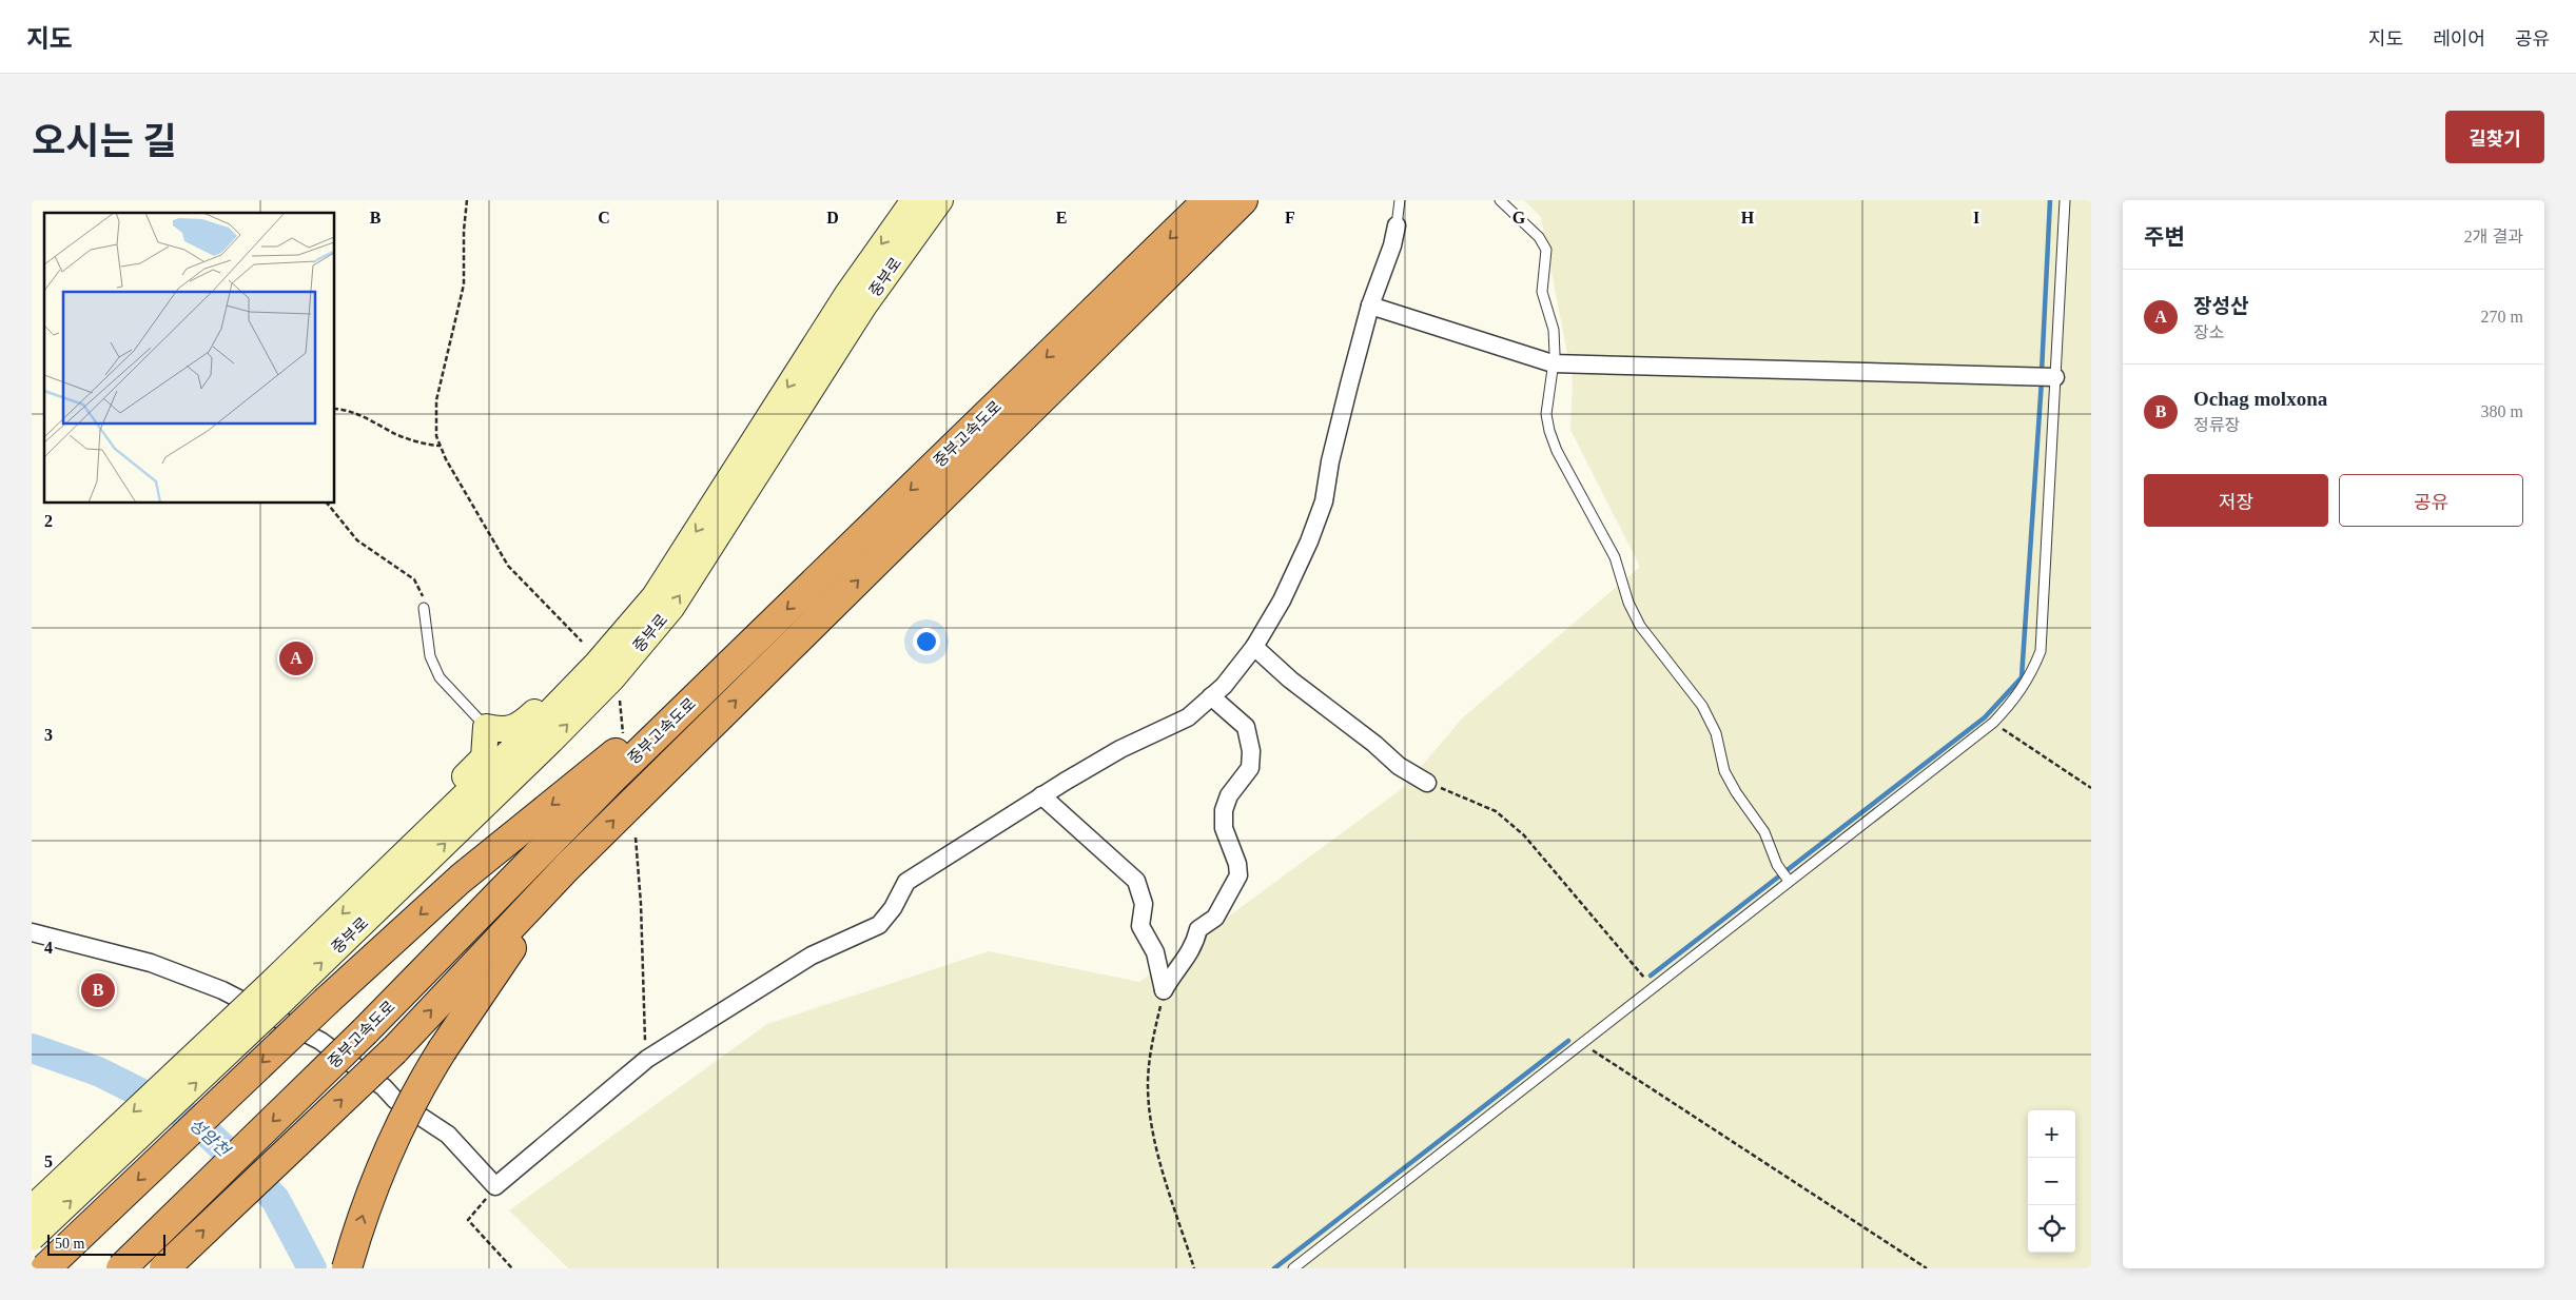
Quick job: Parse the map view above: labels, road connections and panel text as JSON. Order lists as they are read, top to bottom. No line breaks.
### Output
{"streets":{"highway":["중부고속도로"],"main road":["중부로"]},"water":["성암천"],"scale_bar":"50 m","page":{"header":"지도","nav":["지도","레이어","공유"],"title":"오시는 길","buttons":["길찾기",["저장","공유"]],"heading":["주변","2개 결과"],"list":[{"mark":"A","name":"장성산","note":"장소","value":"270 m"},{"mark":"B","name":"Ochag molxona","note":"정류장","value":"380 m"}],"pins":["A","B"],"map_buttons":["+","−"],"scale":"50 m"},"grid":{"columns":["B","C","D","E","F","G","H","I"],"rows":["2","3","4","5"]}}
